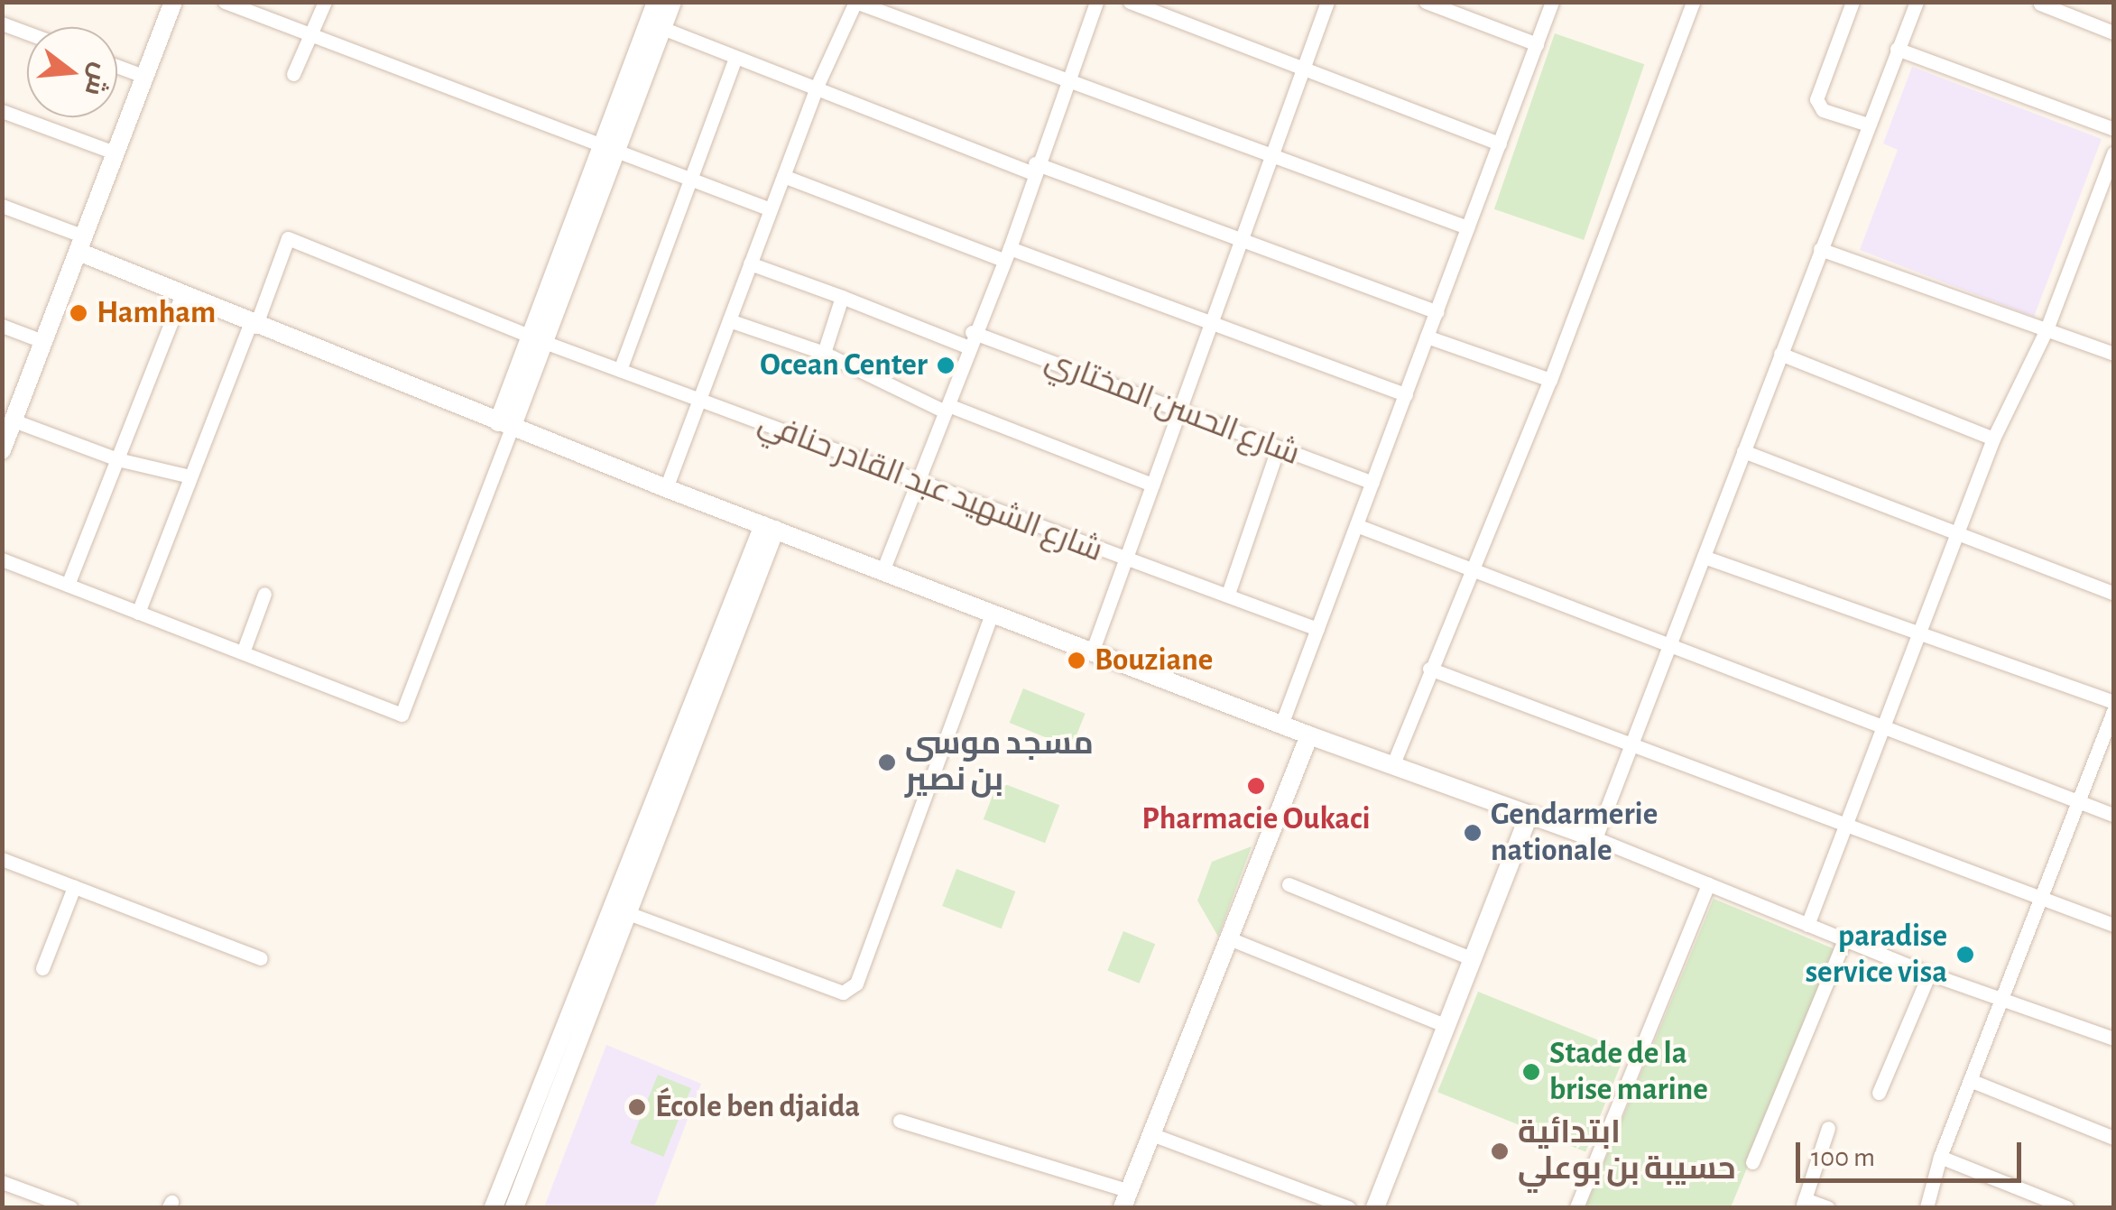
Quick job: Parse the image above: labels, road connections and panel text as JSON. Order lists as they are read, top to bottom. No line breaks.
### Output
{"streets":{"street":["شارع الحسن المختاري","شارع الشهيد عبد القادر حنافي"]},"places":["Hamham","Ocean Center","Bouziane","مسجد موسى بن نصير","Pharmacie Oukaci","Gendarmerie nationale","paradise service visa","Stade de la brise marine","École ben djaida","ابتدائية حسيبة بن بوعلي"],"scale_bar":"100 m","north":"right"}
